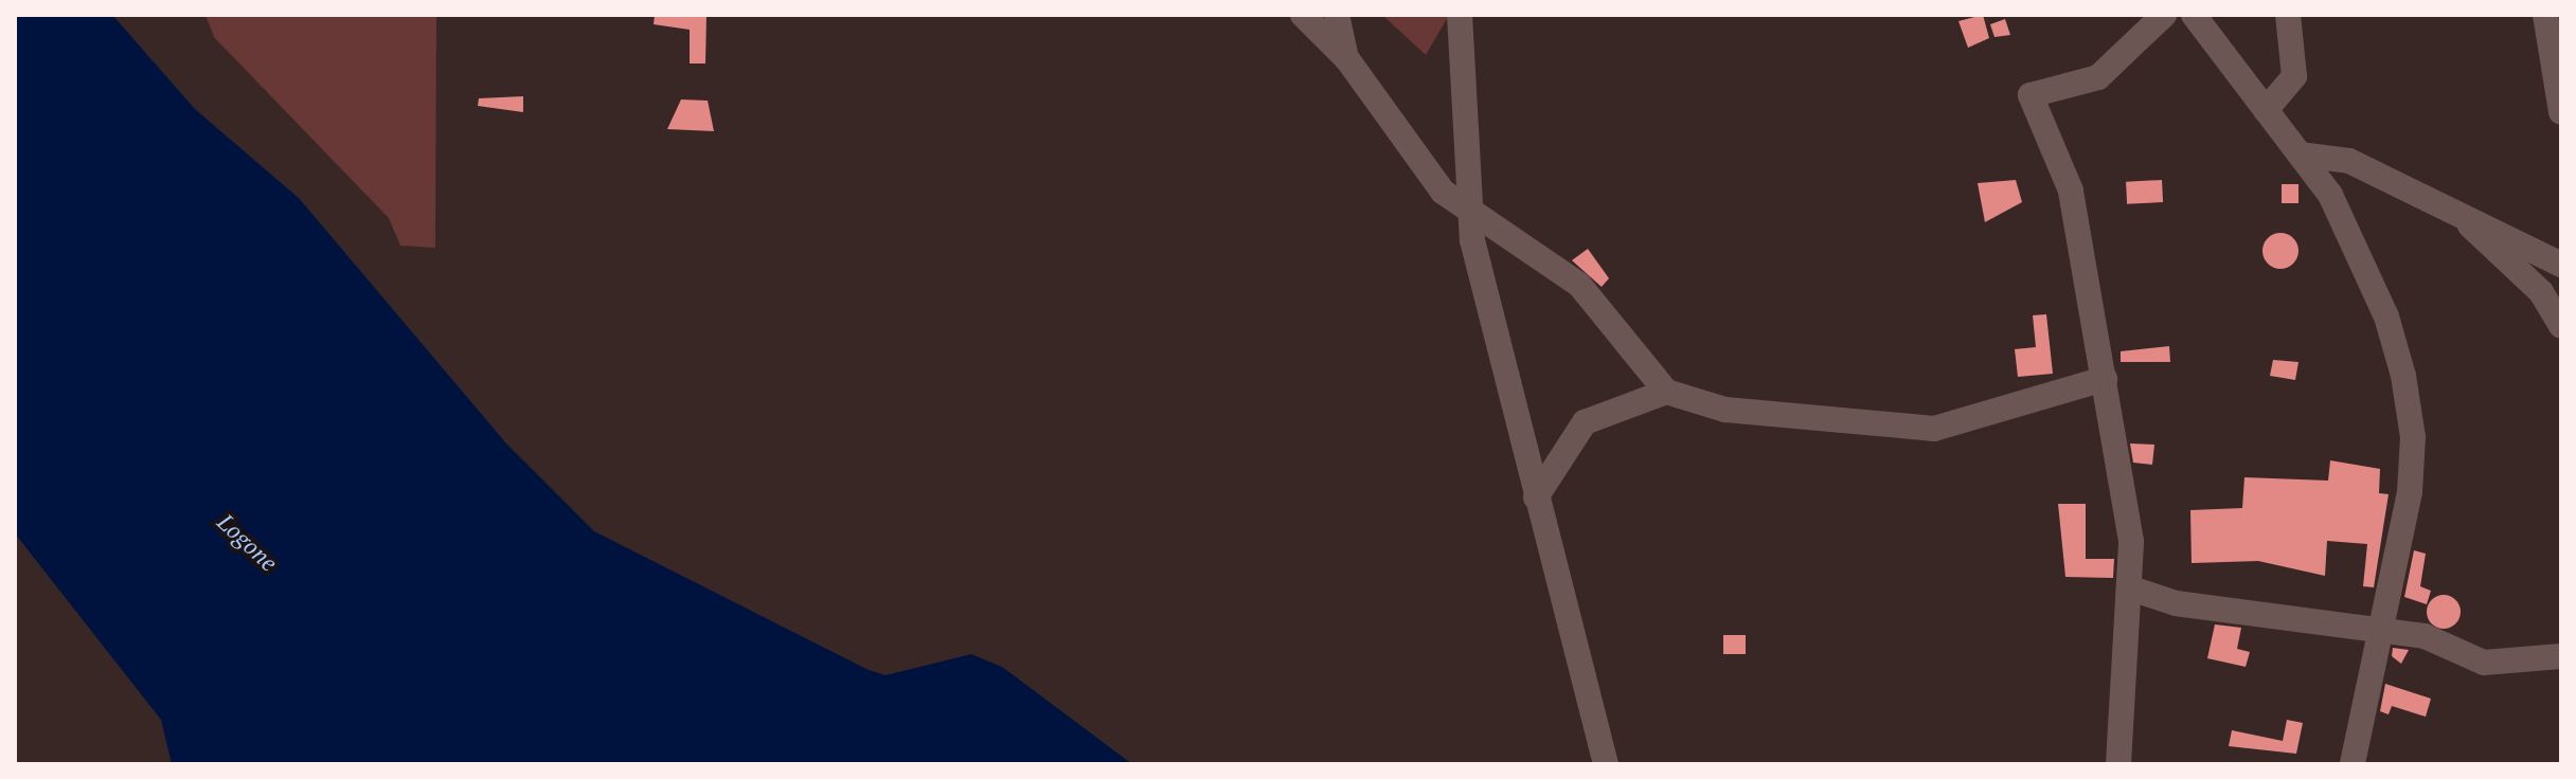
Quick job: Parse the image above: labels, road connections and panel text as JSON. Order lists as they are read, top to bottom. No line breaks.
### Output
{"water":["Logone"]}
